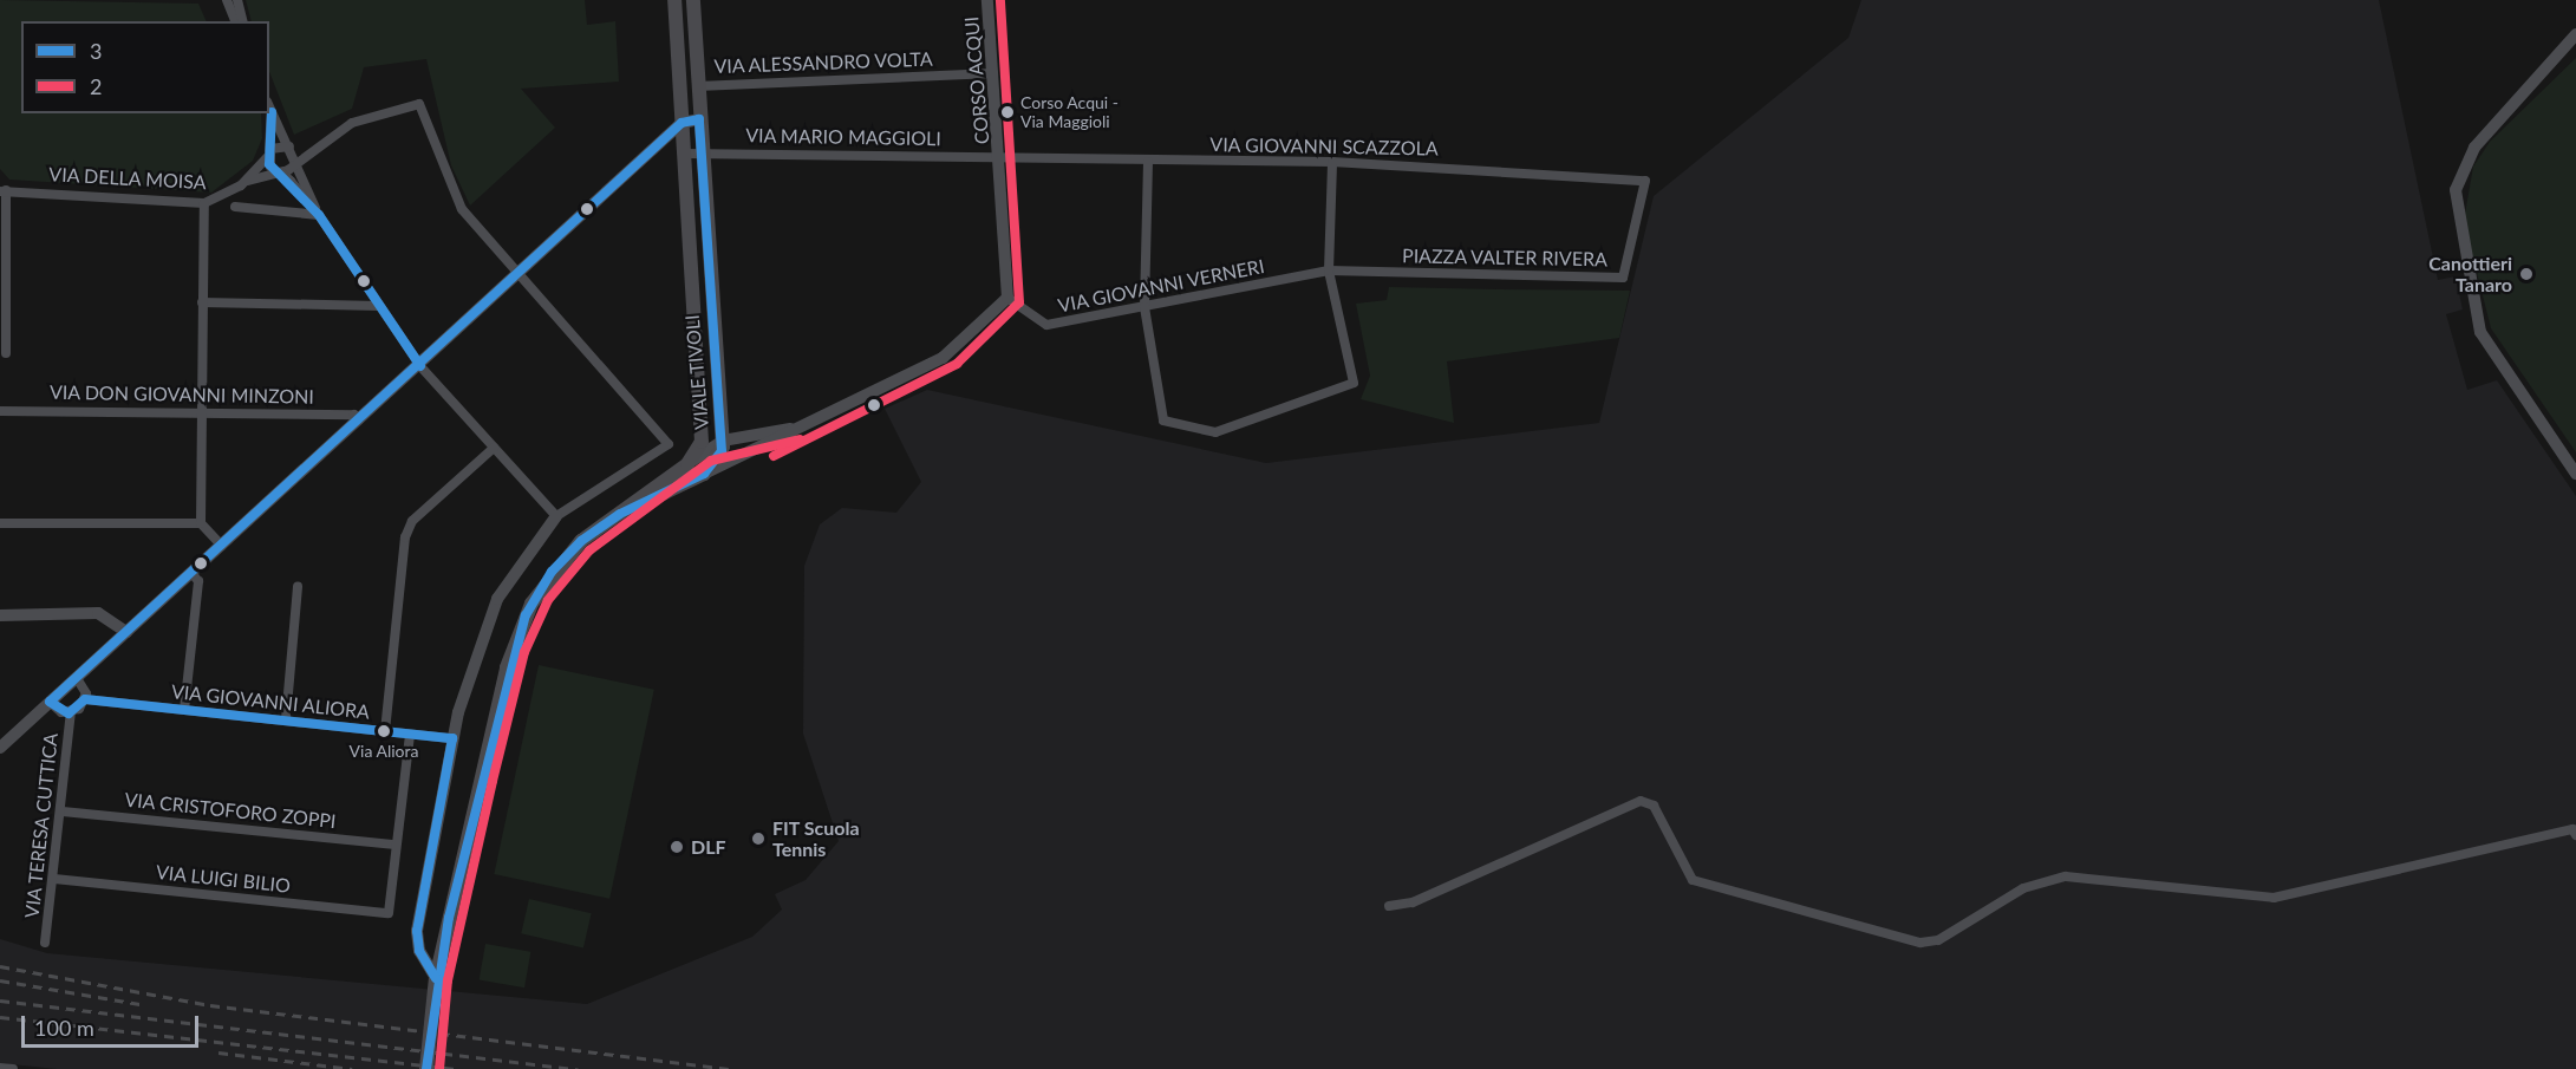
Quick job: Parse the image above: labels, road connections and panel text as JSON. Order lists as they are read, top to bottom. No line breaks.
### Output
{"streets":{"main road":["VIALE TIVOLI"],"street":["VIA ALESSANDRO VOLTA","CORSO ACQUI","VIA MARIO MAGGIOLI","VIA GIOVANNI SCAZZOLA","VIA DELLA MOISA","PIAZZA VALTER RIVERA","VIA GIOVANNI VERNERI","VIA DON GIOVANNI MINZONI","VIA GIOVANNI ALIORA","VIA CRISTOFORO ZOPPI","VIA TERESA CUTTICA","VIA LUIGI BILIO"]},"crossings":[["VIA ALESSANDRO VOLTA","CORSO ACQUI"],["VIA ALESSANDRO VOLTA","VIALE TIVOLI"],["CORSO ACQUI","VIA MARIO MAGGIOLI"],["CORSO ACQUI","VIA GIOVANNI SCAZZOLA"],["CORSO ACQUI","VIA GIOVANNI VERNERI"],["VIA MARIO MAGGIOLI","VIA GIOVANNI SCAZZOLA"],["VIA MARIO MAGGIOLI","VIALE TIVOLI"],["VIA GIOVANNI SCAZZOLA","PIAZZA VALTER RIVERA"],["PIAZZA VALTER RIVERA","VIA GIOVANNI VERNERI"],["VIA CRISTOFORO ZOPPI","VIA TERESA CUTTICA"],["VIA CRISTOFORO ZOPPI","VIA LUIGI BILIO"],["VIA TERESA CUTTICA","VIA LUIGI BILIO"]],"places":["Corso Acqui - Via Maggioli","Canottieri Tanaro","Via Aliora","FIT Scuola Tennis","DLF"],"lines":["transit line 2","transit line 3"],"legend":["3","2"],"scale_bar":"100 m"}
